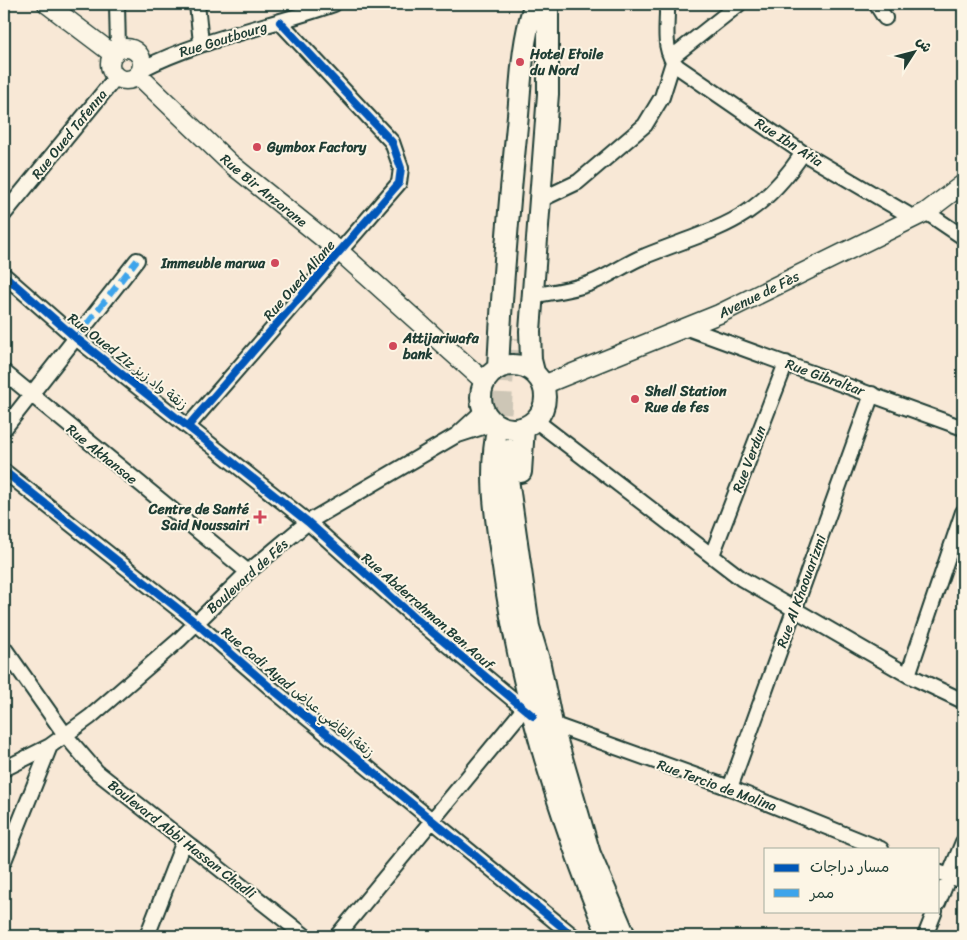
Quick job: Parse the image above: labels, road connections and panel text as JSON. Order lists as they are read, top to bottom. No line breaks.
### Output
{"streets":{"street":["Rue Goutbourg","Rue Oued Tafenna","Rue Ibn Atia","Rue Bir Anzarane","Rue Oued Aliane","Avenue de Fès","Rue Oued Ziz زنقة واد زيز","Rue Gibraltar","Rue Akhansae","Rue Verdun","Boulevard de Fés","Rue Al Khaouarizmi","Rue Abderrahman Ben Aouf","Rue Cadi Ayad زنقة القاضي عياض","Rue Tercio de Molina","Boulevard Abbi Hassan Chadli"]},"crossings":[["Rue Goutbourg","Rue Oued Tafenna"],["Rue Goutbourg","Rue Bir Anzarane"],["Rue Goutbourg","Rue Oued Aliane"],["Rue Oued Tafenna","Rue Bir Anzarane"],["Rue Ibn Atia","Avenue de Fès"],["Rue Bir Anzarane","Rue Oued Aliane"],["Rue Bir Anzarane","Avenue de Fès"],["Rue Bir Anzarane","Boulevard de Fés"],["Rue Oued Aliane","Rue Oued Ziz زنقة واد زيز"],["Avenue de Fès","Rue Gibraltar"],["Avenue de Fès","Boulevard de Fés"],["Rue Oued Ziz زنقة واد زيز","Boulevard de Fés"],["Rue Oued Ziz زنقة واد زيز","Rue Abderrahman Ben Aouf"],["Rue Gibraltar","Rue Verdun"],["Rue Gibraltar","Rue Al Khaouarizmi"],["Rue Akhansae","Boulevard de Fés"],["Boulevard de Fés","Rue Abderrahman Ben Aouf"],["Boulevard de Fés","Rue Cadi Ayad زنقة القاضي عياض"],["Boulevard de Fés","Boulevard Abbi Hassan Chadli"],["Rue Al Khaouarizmi","Rue Tercio de Molina"]],"places":{"other":["Hotel Etoile du Nord","Gymbox Factory","Immeuble marwa","Attijariwafa bank","Shell Station Rue de fes"],"health":["Centre de Santé Said Noussairi"]},"legend":["مسار دراجات","ممر"],"north":"top right"}
